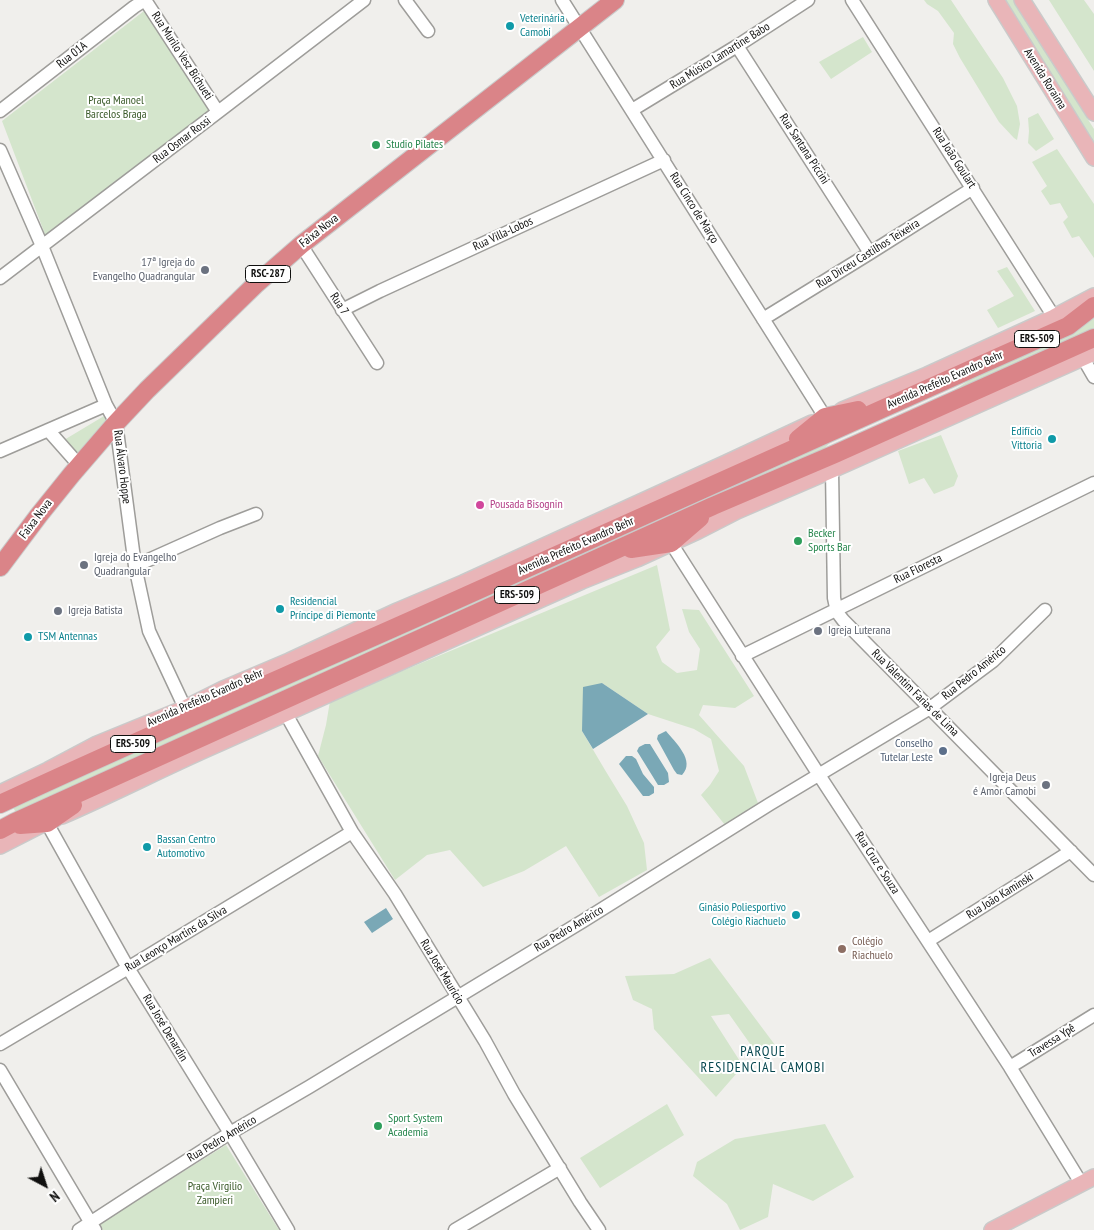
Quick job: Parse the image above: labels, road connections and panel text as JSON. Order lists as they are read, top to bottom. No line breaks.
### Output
{"streets":{"highway":["Faixa Nova","RSC-287","ERS-509","Avenida Prefeito Evandro Behr"],"main road":["Avenida Roraima"],"street":["Rua 01A","Rua Murilo Vesz Bichueti","Rua Músico Lamartine Babo","Rua Osmar Rossi","Rua Santana Piccini","Rua João Goulart","Rua Cinco de Março","Rua Villa-Lobos","Rua Dirceu Castilhos Teixeira","Rua 7","Rua Álvaro Hoppe","Rua Floresta","Rua Pedro Américo","Rua Valentim Farias de Lima","Rua Cruz e Souza","Rua João Kaminski","Rua Leonço Martins da Silva","Rua José Maurício","Rua José Denardin","Travessa Ypê"]},"crossings":[["Rua 01A","Rua Murilo Vesz Bichueti"],["Rua Murilo Vesz Bichueti","Rua Osmar Rossi"],["Rua Músico Lamartine Babo","Rua Santana Piccini"],["Rua Músico Lamartine Babo","Rua Cinco de Março"],["Rua Osmar Rossi","Rua Álvaro Hoppe"],["Rua Santana Piccini","Rua Dirceu Castilhos Teixeira"],["Rua João Goulart","Rua Dirceu Castilhos Teixeira"],["Rua João Goulart","Avenida Prefeito Evandro Behr"],["Rua Cinco de Março","Faixa Nova"],["Rua Cinco de Março","Rua Villa-Lobos"],["Rua Cinco de Março","Rua Dirceu Castilhos Teixeira"],["Rua Cinco de Março","ERS-509"],["Rua Cinco de Março","Avenida Prefeito Evandro Behr"],["Faixa Nova","Rua 7"],["Faixa Nova","Rua Álvaro Hoppe"],["Rua Villa-Lobos","Rua 7"],["ERS-509","Avenida Prefeito Evandro Behr"],["ERS-509","Rua Álvaro Hoppe"],["ERS-509","Rua Cruz e Souza"],["ERS-509","Rua José Denardin"],["Avenida Prefeito Evandro Behr","Rua Álvaro Hoppe"],["Avenida Prefeito Evandro Behr","Rua Cruz e Souza"],["Avenida Prefeito Evandro Behr","Rua José Maurício"],["Avenida Prefeito Evandro Behr","Rua José Denardin"],["Rua Floresta","Rua Valentim Farias de Lima"],["Rua Floresta","Rua Cruz e Souza"],["Rua Pedro Américo","Rua Valentim Farias de Lima"],["Rua Pedro Américo","Rua Cruz e Souza"],["Rua Pedro Américo","Rua José Maurício"],["Rua Pedro Américo","Rua José Denardin"],["Rua Valentim Farias de Lima","Rua João Kaminski"],["Rua Cruz e Souza","Rua João Kaminski"],["Rua Cruz e Souza","Travessa Ypê"],["Rua Leonço Martins da Silva","Rua José Maurício"],["Rua Leonço Martins da Silva","Rua José Denardin"]],"districts":["PARQUE RESIDENCIAL CAMOBI"],"parks":["Praça Manoel Barcelos Braga","Praça Virgilio Zampieri"],"places":["Veterinária Camobi","Studio Pilates","17ª Igreja do Evangelho Quadrangular","Edifício Vittoria","Pousada Bisognin","Becker Sports Bar","Igreja do Evangelho Quadrangular","Residencial Príncipe di Piemonte","Igreja Batista","Igreja Luterana","TSM Antennas","Conselho Tutelar Leste","Igreja Deus é Amor Camobi","Bassan Centro Automotivo","Ginásio Poliesportivo Colégio Riachuelo","Colégio Riachuelo","Sport System Academia"],"north":"bottom right"}
